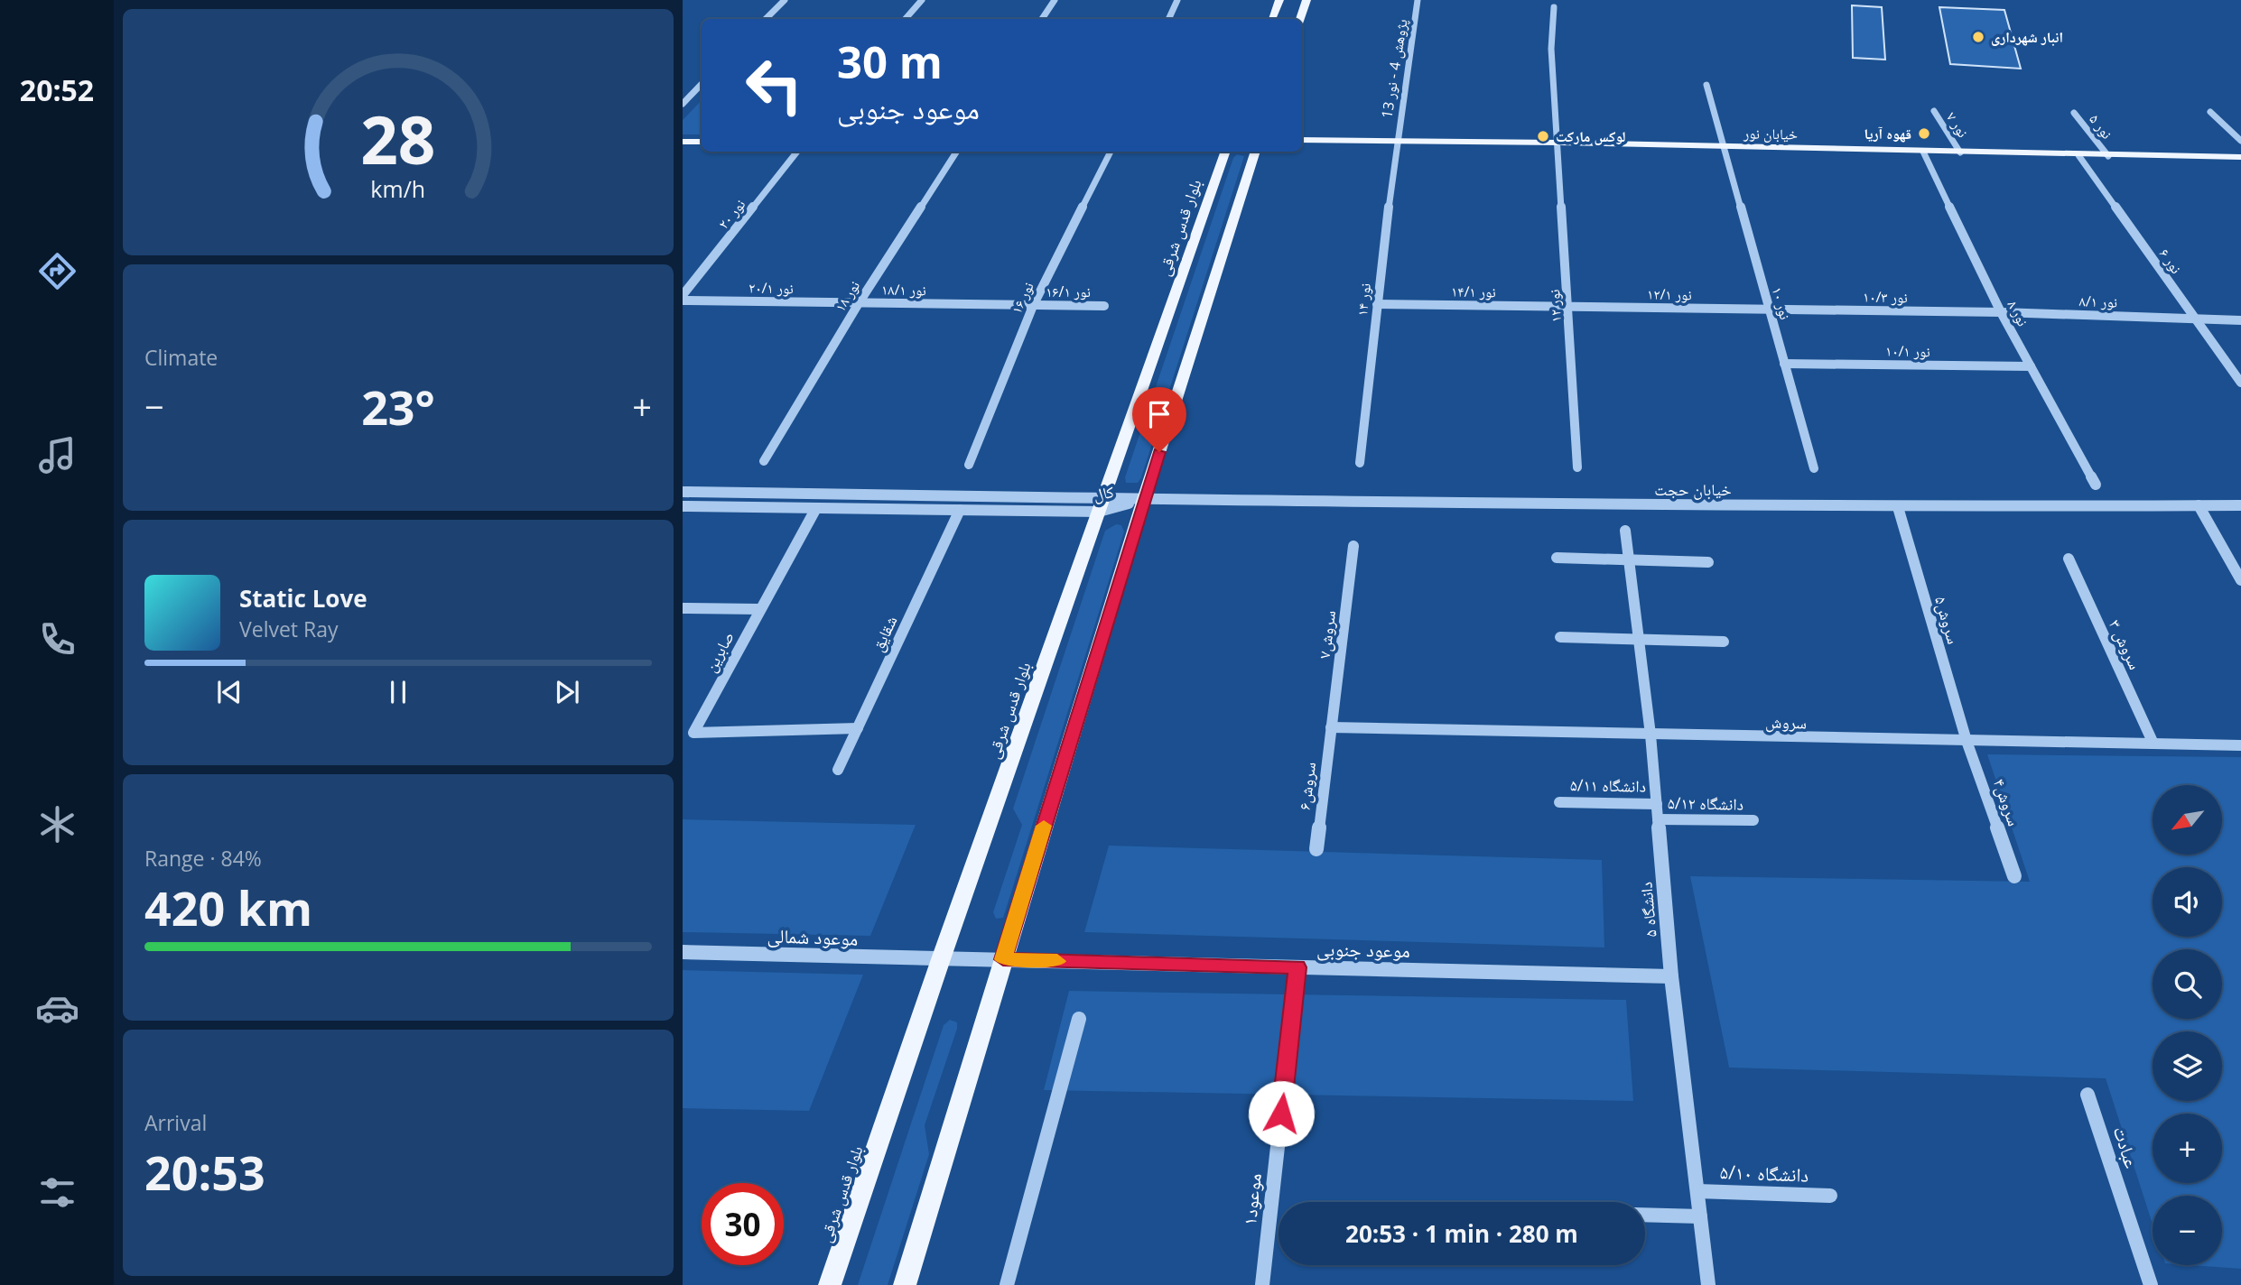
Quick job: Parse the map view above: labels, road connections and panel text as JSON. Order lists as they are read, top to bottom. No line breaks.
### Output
{"streets":{"main road":["خیابان نور","بلوار قدس شرقی"],"street":["پژوهش 4 - نور 13","نور ۷","نور ۵","نور ۲۰","نور ۶","نور ۲۰/۱","نور ۱۸/۱","نور ۱۶/۱","نور ۱۴/۱","نور ۱۲/۱","نور ۱۸","نور ۱۰/۳","نور ۱۶","نور ۱۴","نور ۸/۱","نور ۱۰","نور ۱۲","نور ۸","نور ۱۰/۱","خیابان حجت","کال","سروش۵","شقایق","سروش۷","سروش ۳","صابرین","سروش","دانشگاه ۵/۱۱","سروش۶","سروش۴","دانشگاه ۵/۱۲","دانشگاه ۵","موعود شمالی","موعود جنوبی","عبادت","دانشگاه ۵/۱۰","موعود۱"]},"crossings":[["پژوهش 4 - نور 13","خیابان نور"],["پژوهش 4 - نور 13","نور ۱۴"],["نور ۷","خیابان نور"],["نور ۵","خیابان نور"],["خیابان نور","نور ۶"],["خیابان نور","نور ۱۴"],["خیابان نور","نور ۱۰"],["خیابان نور","نور ۱۲"],["خیابان نور","نور ۸"],["بلوار قدس شرقی","کال"],["بلوار قدس شرقی","موعود شمالی"],["بلوار قدس شرقی","موعود جنوبی"],["نور ۶","نور ۸/۱"],["نور ۲۰/۱","نور ۱۸/۱"],["نور ۲۰/۱","نور ۱۸"],["نور ۱۸/۱","نور ۱۶/۱"],["نور ۱۸/۱","نور ۱۸"],["نور ۱۸/۱","نور ۱۶"],["نور ۱۶/۱","نور ۱۶"],["نور ۱۴/۱","نور ۱۲/۱"],["نور ۱۴/۱","نور ۱۴"],["نور ۱۴/۱","نور ۱۲"],["نور ۱۲/۱","نور ۱۰/۳"],["نور ۱۲/۱","نور ۱۰"],["نور ۱۲/۱","نور ۱۲"],["نور ۱۰/۳","نور ۸/۱"],["نور ۱۰/۳","نور ۱۰"],["نور ۱۰/۳","نور ۸"],["نور ۸/۱","نور ۸"],["نور ۱۰","نور ۱۰/۱"],["نور ۸","نور ۱۰/۱"],["خیابان حجت","کال"],["خیابان حجت","سروش۵"],["کال","شقایق"],["کال","صابرین"],["سروش۵","سروش"],["سروش۵","سروش۴"],["شقایق","صابرین"],["سروش۷","سروش"],["سروش۷","سروش۶"],["سروش ۳","سروش"],["سروش","سروش۶"],["سروش","سروش۴"],["سروش","دانشگاه ۵"],["دانشگاه ۵/۱۱","دانشگاه ۵"],["دانشگاه ۵/۱۲","دانشگاه ۵"],["دانشگاه ۵","موعود جنوبی"],["دانشگاه ۵","دانشگاه ۵/۱۰"],["موعود شمالی","موعود جنوبی"],["موعود جنوبی","موعود۱"]],"places":["انبار شهرداری","قهوه آریا","لوکس مارکت"],"north":"bottom left","page":{"tabs":"20:52","turn":["30 m","موعود جنوبی"],"tile":["Climate",["Range · 84%","420 km"],["Arrival","20:53"]],"heat":["−","23°","+"],"song":["Static Love","Velvet Ray"],"map_buttons":["+","−"],"limit":"30","trip":"20:53 · 1 min · 280 m","gauge":["28","km/h"]}}
